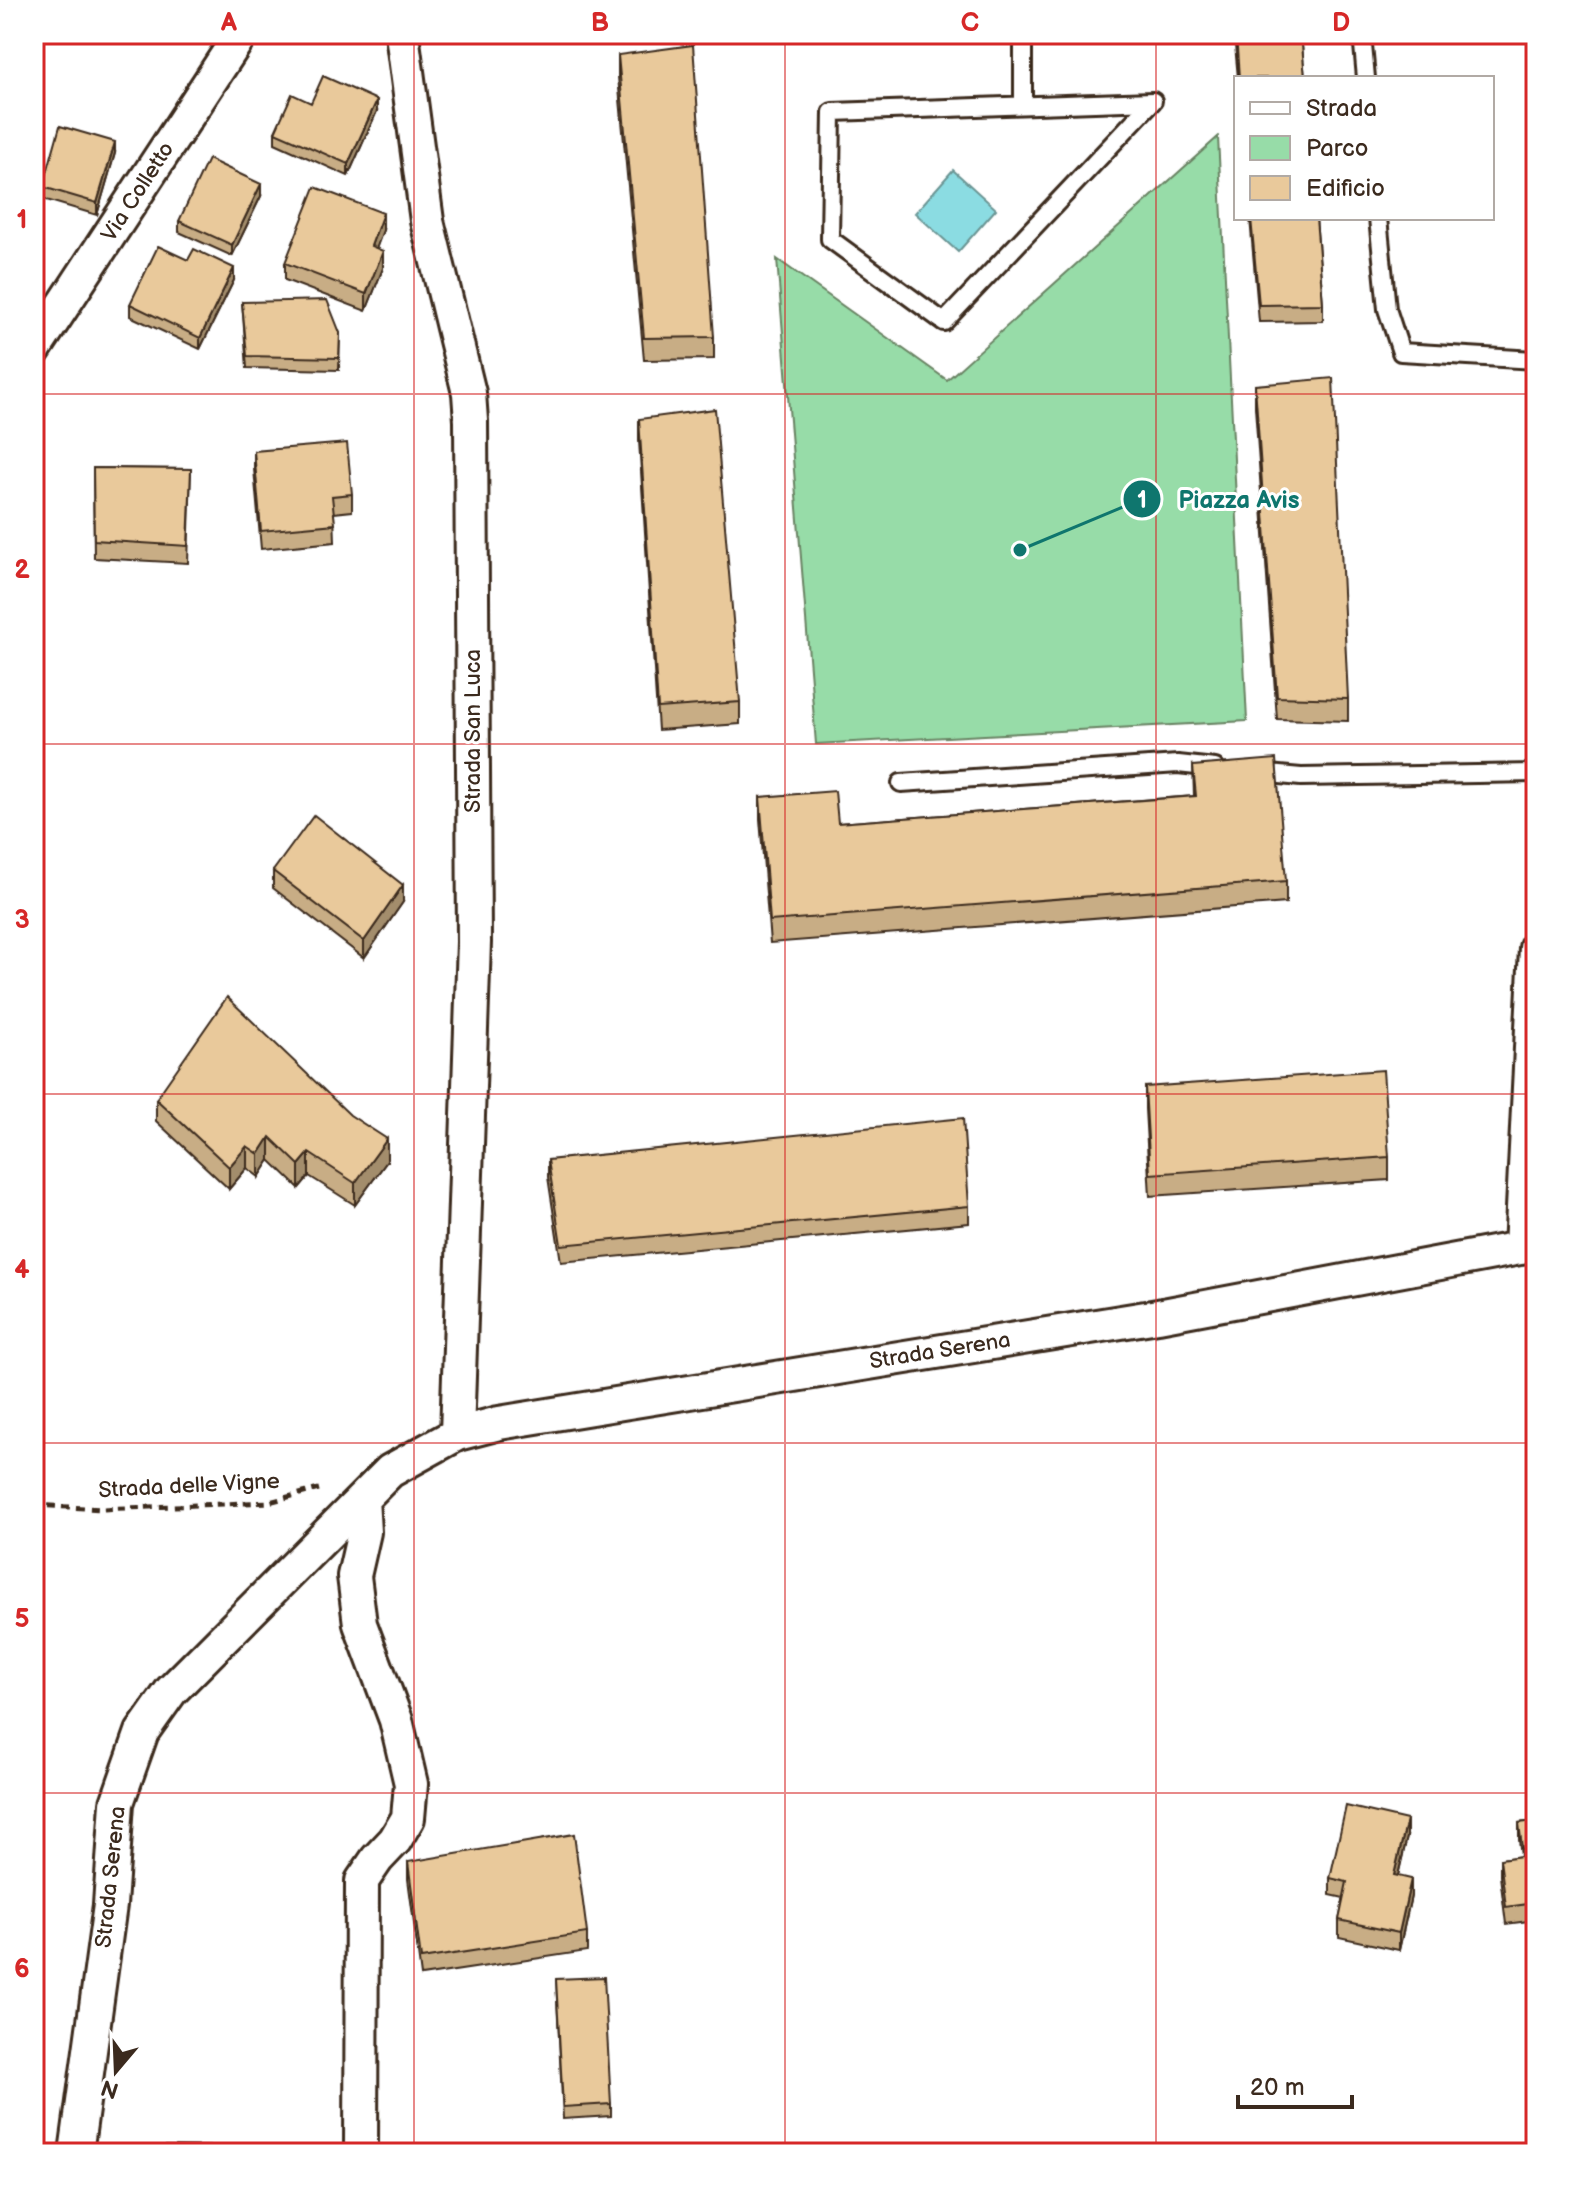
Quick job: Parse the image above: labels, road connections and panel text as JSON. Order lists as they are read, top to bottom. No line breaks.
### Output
{"streets":{"street":["Via Colletto","Strada San Luca","Strada Serena"],"path":["Strada delle Vigne"]},"crossings":[["Strada San Luca","Strada Serena"]],"places":["Piazza Avis"],"legend":["Strada","Parco","Edificio"],"scale_bar":"20 m","north":"bottom","grid":{"columns":["A","B","C","D"],"rows":["1","2","3","4","5","6"]}}
